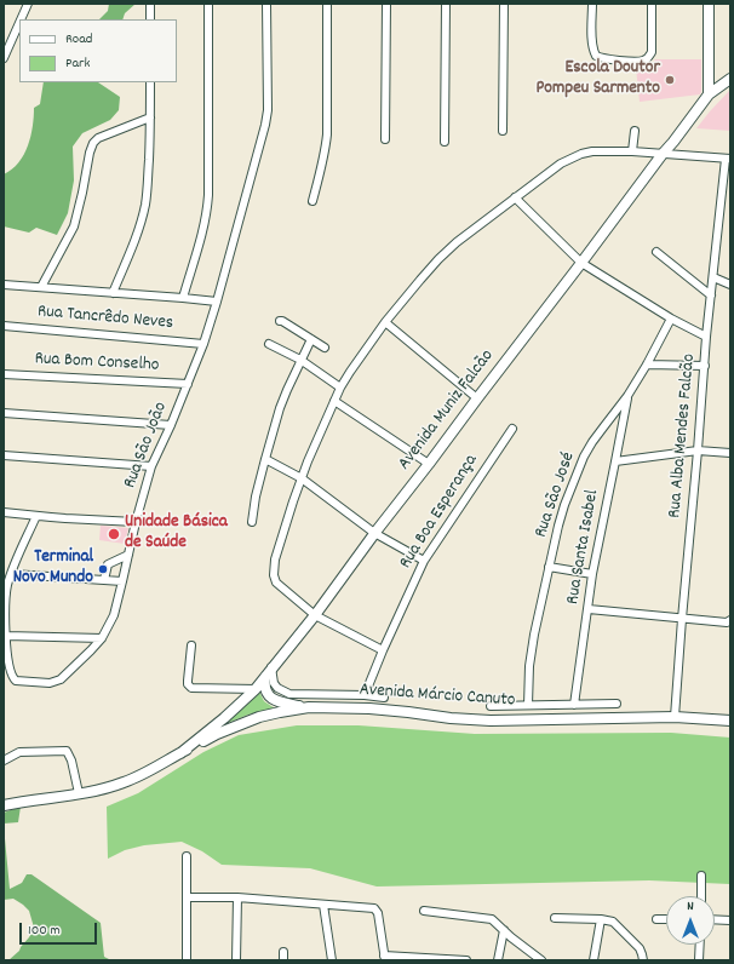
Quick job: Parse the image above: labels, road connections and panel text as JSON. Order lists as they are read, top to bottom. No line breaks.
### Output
{"streets":{"main road":["Avenida Muniz Falcão","Avenida Márcio Canuto"],"street":["Rua Tancrêdo Neves","Rua Bom Conselho","Rua Alba Mendes Falcão","Rua São João","Rua São José","Rua Boa Esperança","Rua Santa Isabel"]},"crossings":[["Rua Tancrêdo Neves","Rua São João"],["Rua Bom Conselho","Rua São João"],["Avenida Muniz Falcão","Avenida Márcio Canuto"],["Rua Alba Mendes Falcão","Avenida Márcio Canuto"],["Rua São José","Rua Santa Isabel"]],"places":["Escola Doutor Pompeu Sarmento","Unidade Básica de Saúde","Terminal Novo Mundo"],"legend":["Road","Park"],"scale_bar":"100 m","north":"top"}
